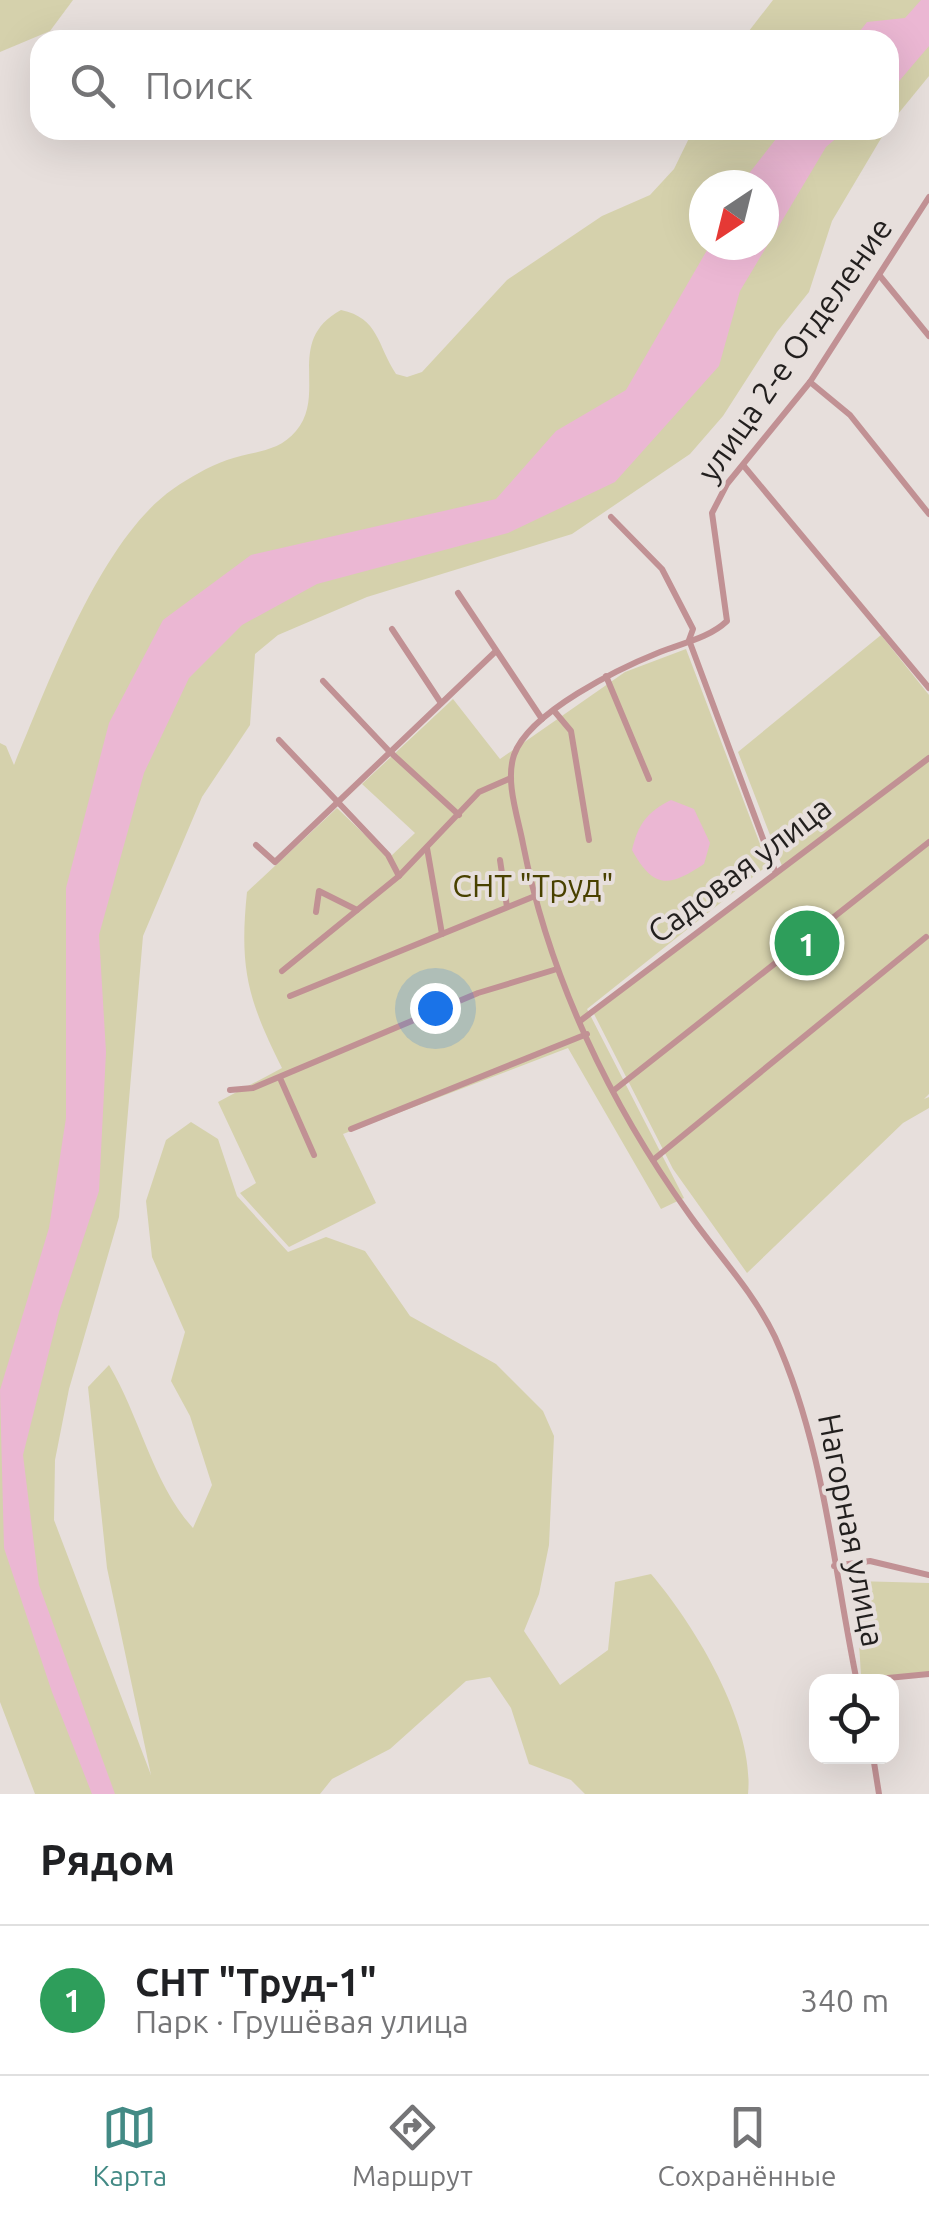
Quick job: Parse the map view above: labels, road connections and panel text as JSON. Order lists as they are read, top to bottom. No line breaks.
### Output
{"streets":{"street":["улица 2-е Отделение","Садовая улица","Нагорная улица"]},"crossings":[["Садовая улица","Нагорная улица"]],"parks":["СНТ \"Труд\""],"north":"bottom left","page":{"search":"Поиск","pins":"1","heading":"Рядом","list":[{"mark":"1","name":"СНТ \"Труд-1\"","note":"Парк · Грушёвая улица","value":"340 m"}],"nav":["Карта","Маршрут","Сохранённые"]}}
